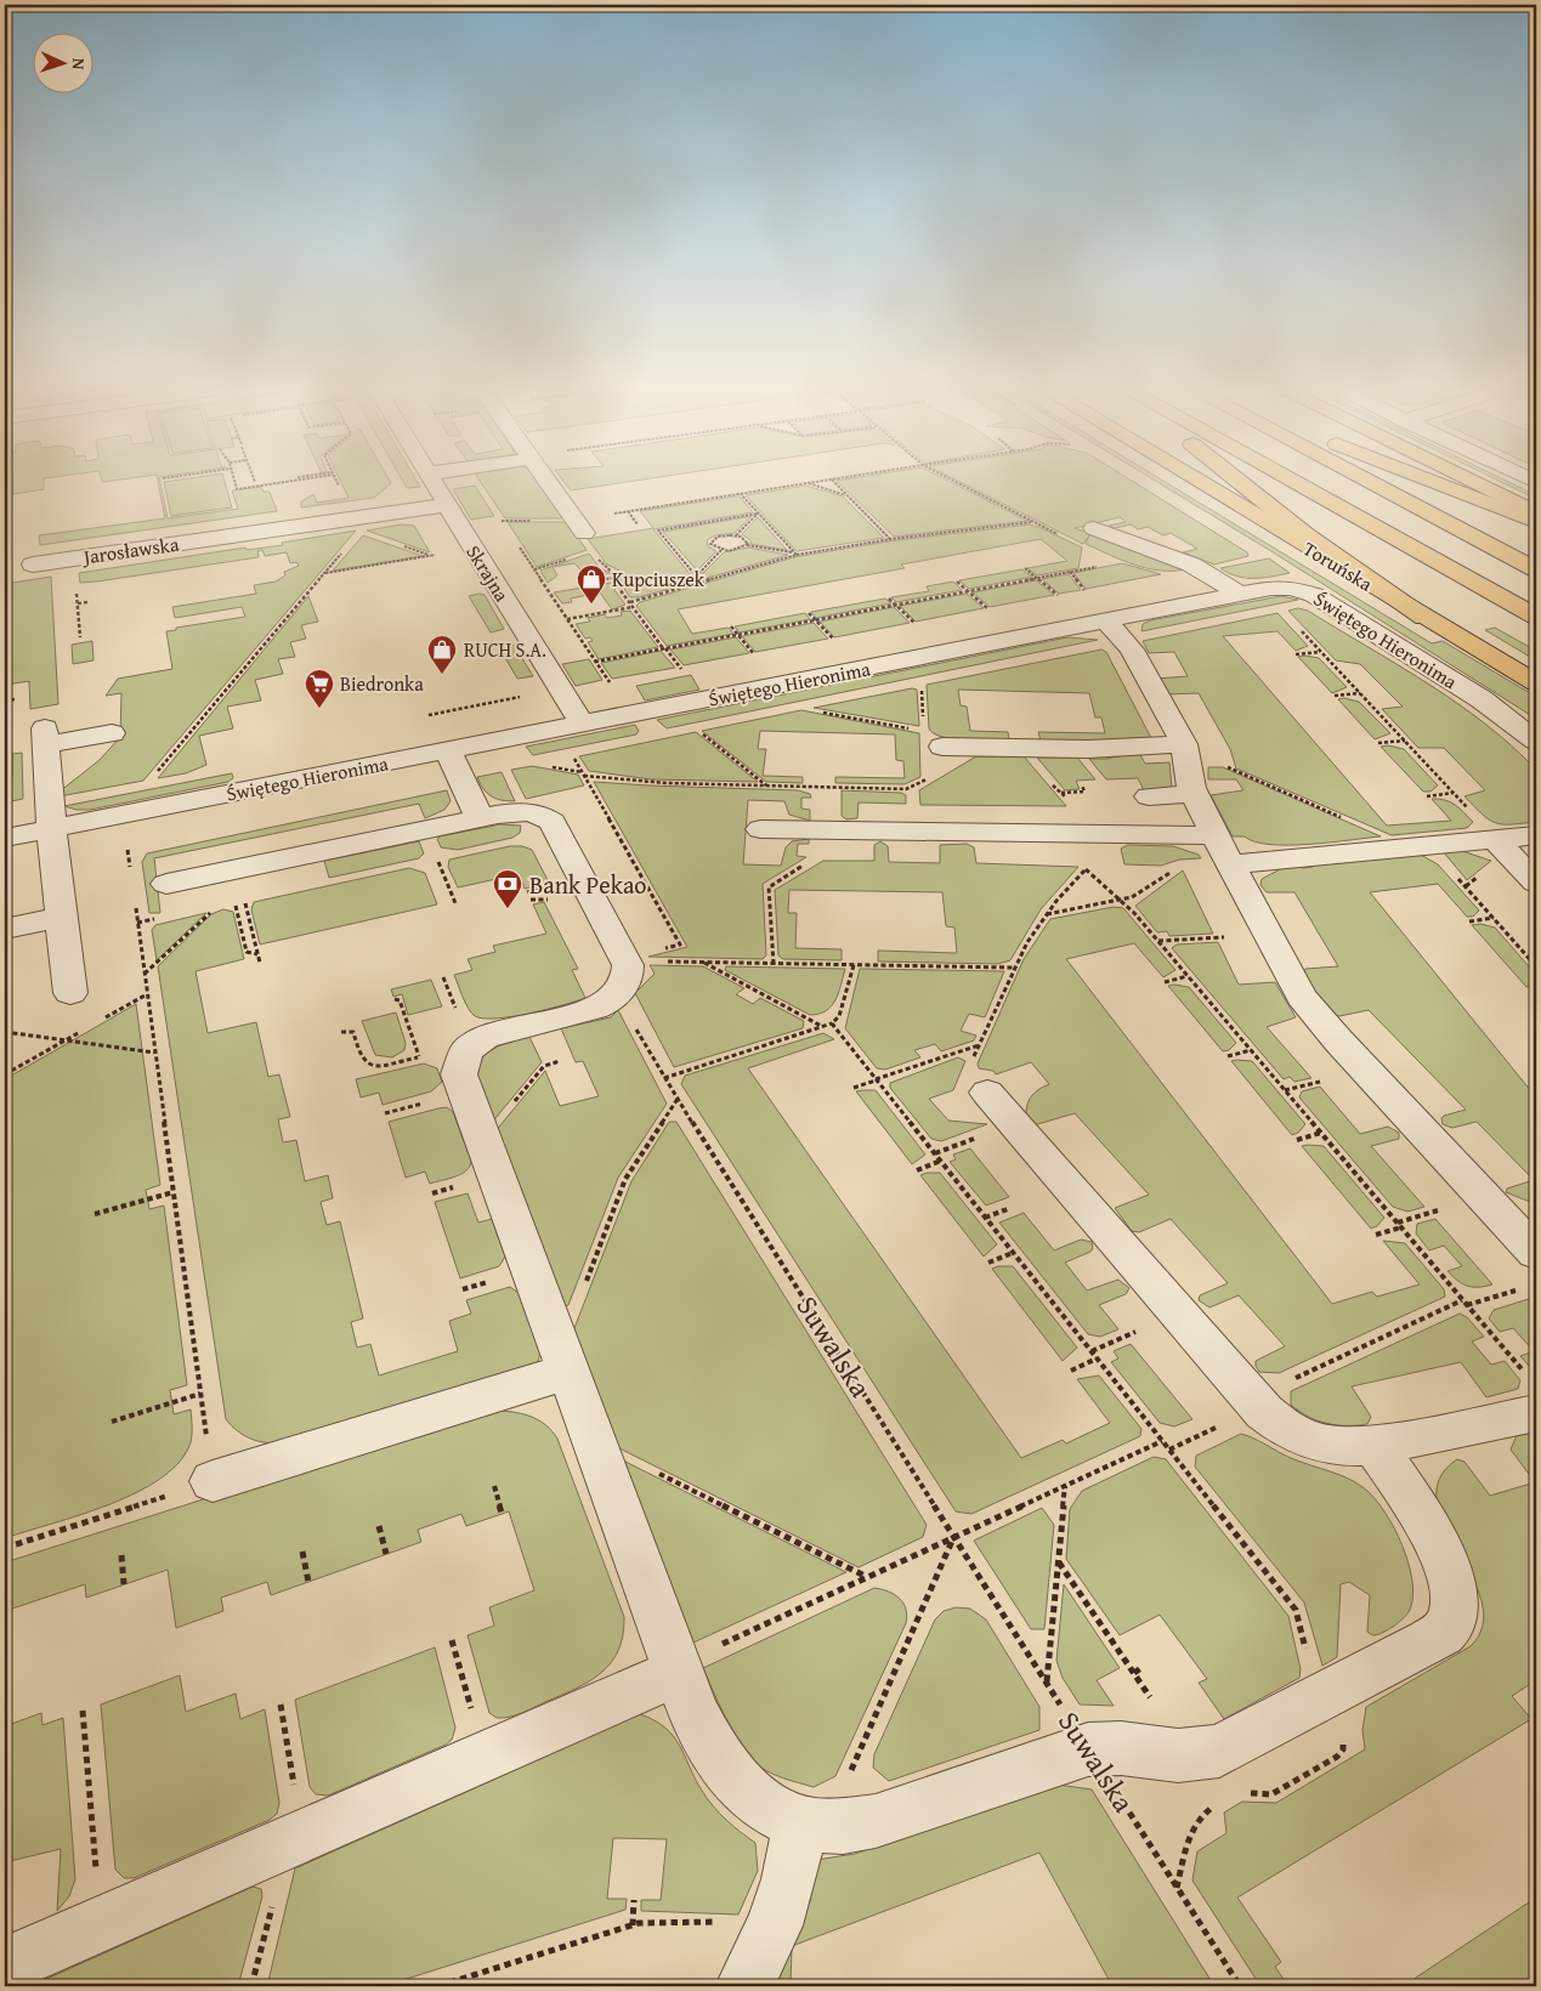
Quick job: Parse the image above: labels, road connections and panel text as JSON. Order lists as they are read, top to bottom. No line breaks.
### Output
{"streets":{"main road":["Toruńska"],"street":["Jarosławska","Skrajna","Świętego Hieronima"],"path":["Suwalska"]},"crossings":[["Jarosławska","Skrajna"],["Skrajna","Świętego Hieronima"]],"places":{"shop":["Kupciuszek","RUCH S.A."],"supermarket":["Biedronka"],"bank":["Bank Pekao"]},"north":"right"}
